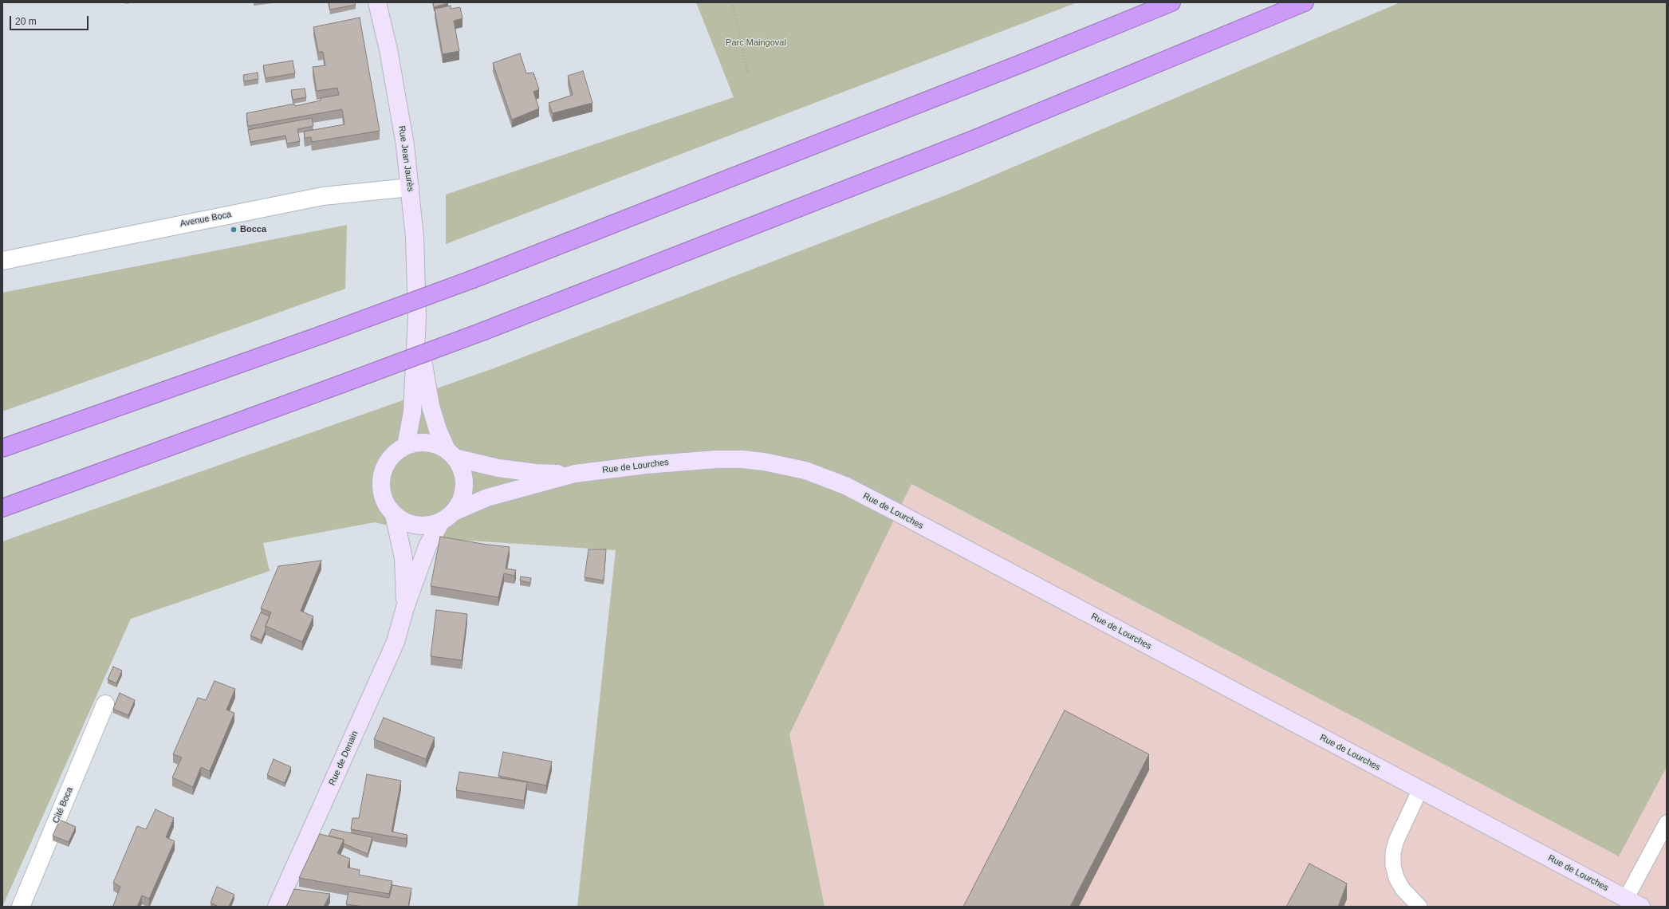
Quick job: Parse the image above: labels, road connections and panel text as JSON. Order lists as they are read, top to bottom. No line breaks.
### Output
{"streets":{"street":["Rue Jean Jaurès","Avenue Boca","Rue de Lourches","Rue de Denain","Cité Boca"]},"crossings":[["Rue Jean Jaurès","Avenue Boca"],["Rue Jean Jaurès","Rue de Lourches"],["Rue Jean Jaurès","Rue de Denain"],["Rue de Lourches","Rue de Denain"]],"parks":["Parc Maingoval"],"places":["Bocca"],"scale_bar":"20 m"}
